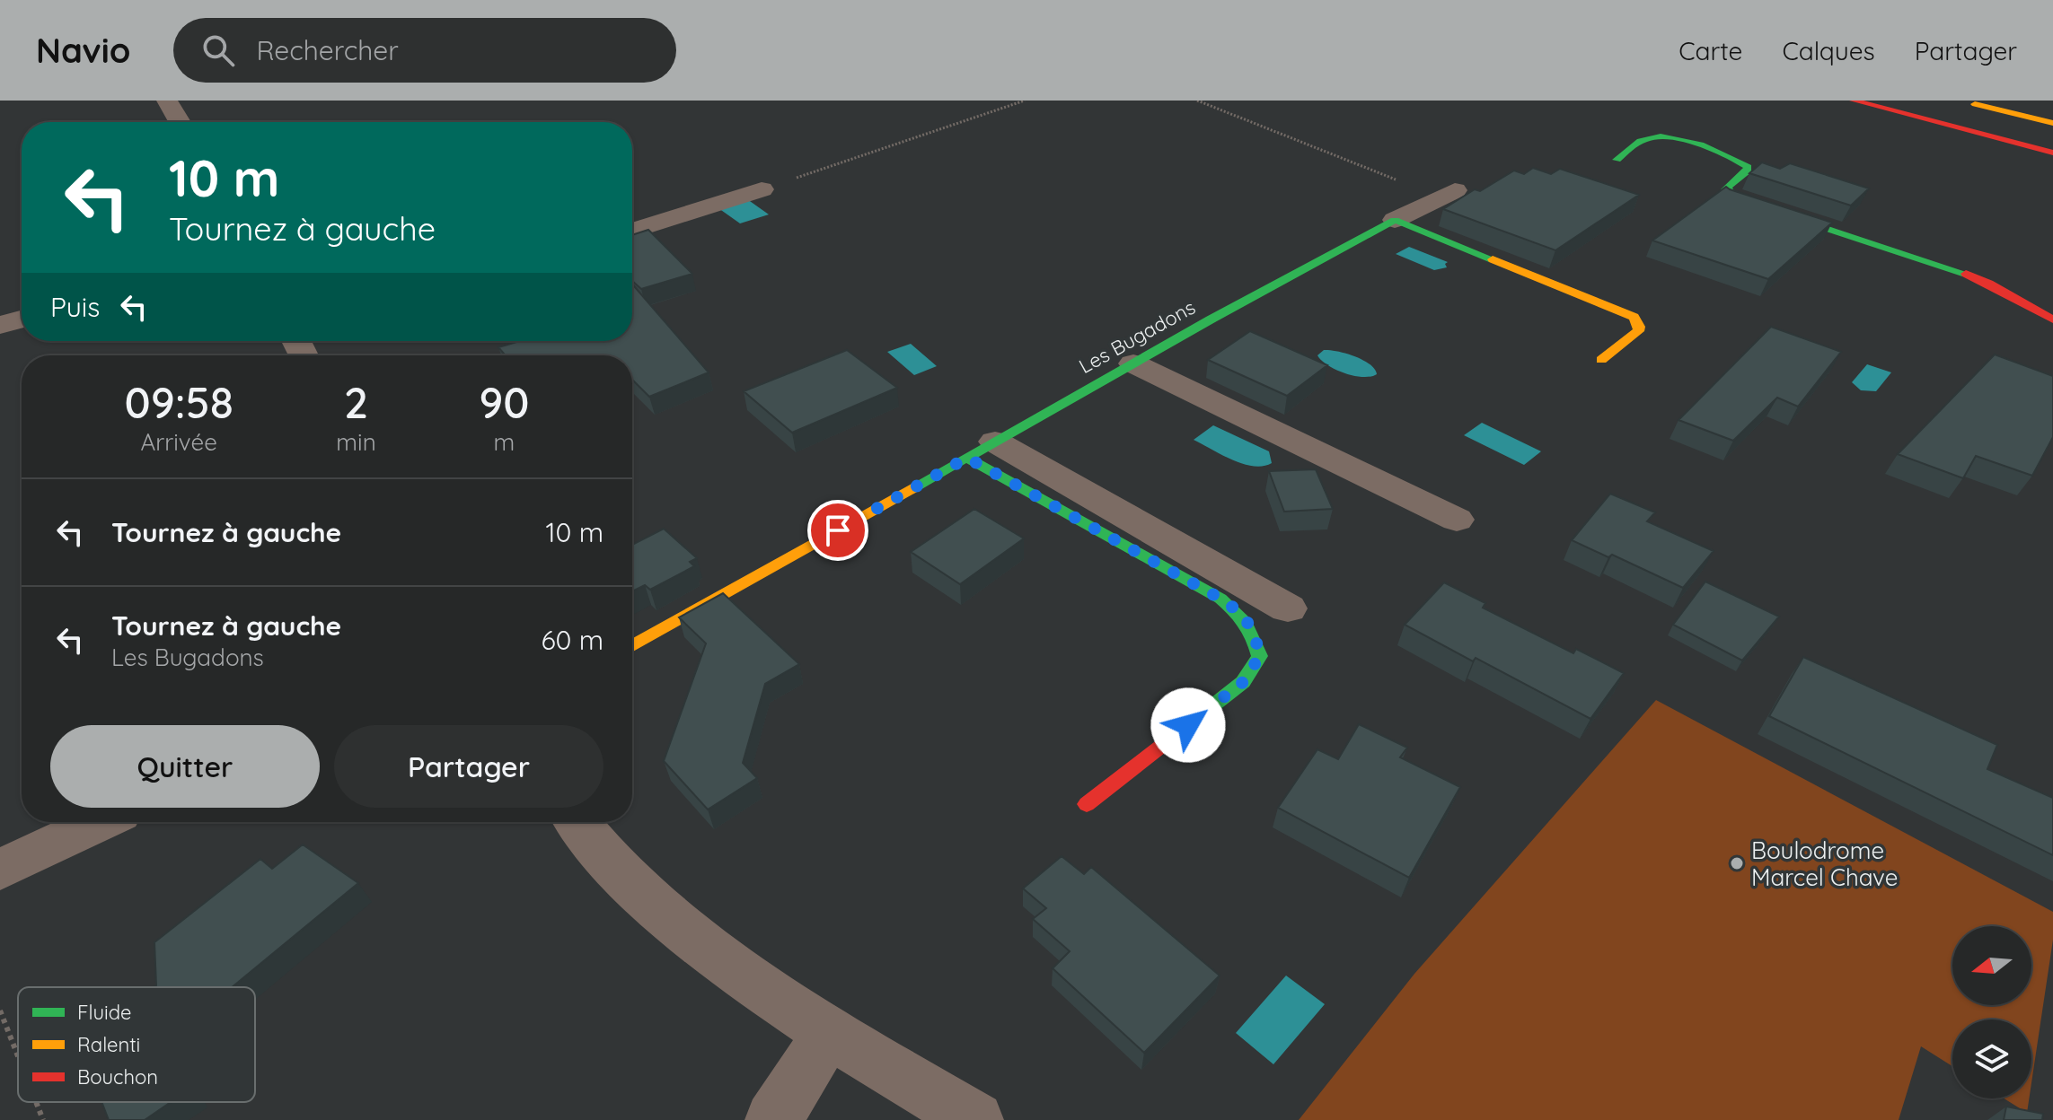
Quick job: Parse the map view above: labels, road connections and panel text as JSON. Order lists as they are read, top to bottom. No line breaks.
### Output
{"streets":{"main road":["Les Bugadons"]},"places":["Boulodrome Marcel Chave"],"legend":["Fluide","Ralenti","Bouchon"],"north":"left","page":{"header":"Navio","search":"Rechercher","nav":["Carte","Calques","Partager"],"turn":["10 m","Tournez à gauche"],"then":"Puis","eta":["09:58","Arrivée","2","min","90","m"],"list":[{"name":"Tournez à gauche","value":"10 m"},{"name":"Tournez à gauche","note":"Les Bugadons","value":"60 m"}],"buttons":["Quitter","Partager"]}}
